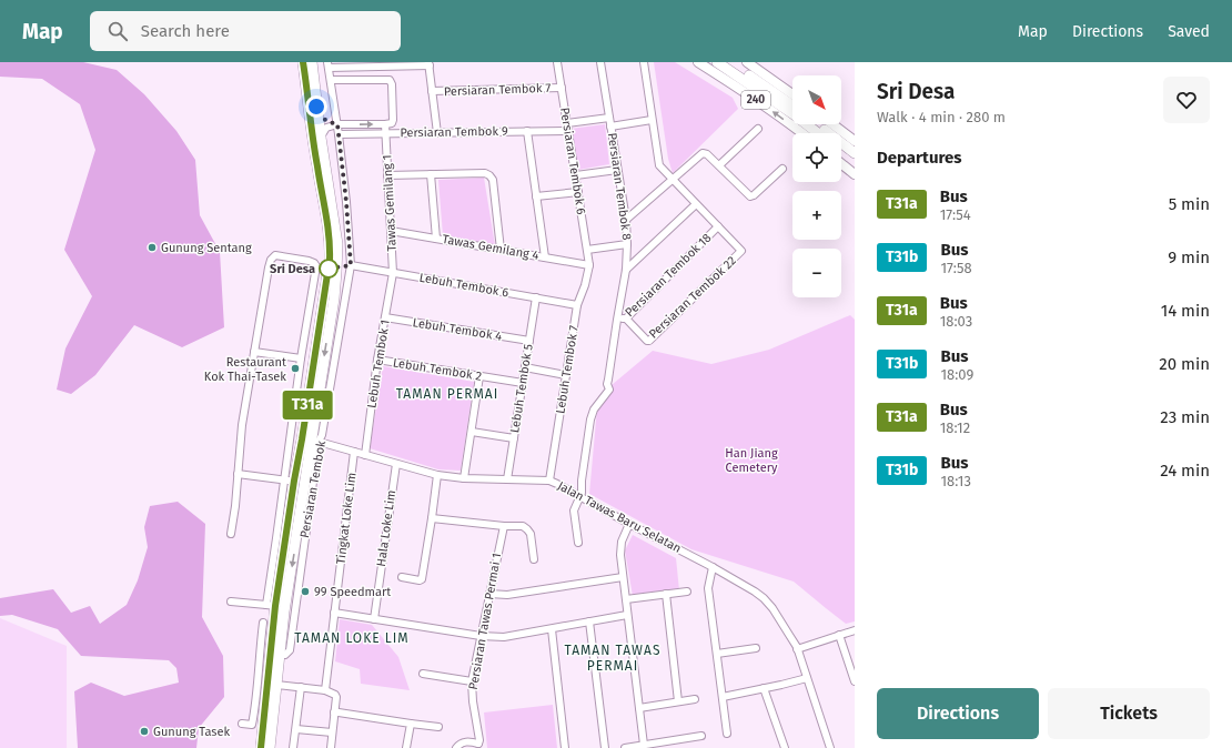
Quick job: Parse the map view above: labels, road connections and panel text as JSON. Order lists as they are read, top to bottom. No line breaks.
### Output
{"streets":{"main road":["240"],"street":["Persiaran Tembok 7","Persiaran Tembok 9","Persiaran Tembok 6","Persiaran Tembok 8","Tawas Gemilang 1","Tawas Gemilang 4","Persiaran Tembok 18","Lebuh Tembok 6","Persiaran Tembok 22","Lebuh Tembok 4","Lebuh Tembok 1","Lebuh Tembok 2","Lebuh Tembok 7","Lebuh Tembok 5","Persiaran Tembok","Jalan Tawas Baru Selatan","Tingkat Loke Lim","Hala Loke Lim","Persiaran Tawas Permai 1"]},"crossings":[["Persiaran Tembok 7","Persiaran Tembok 6"],["Persiaran Tembok 9","Persiaran Tembok 6"],["Persiaran Tembok 9","Persiaran Tembok 8"],["Persiaran Tembok 9","Tawas Gemilang 1"],["Persiaran Tembok 9","Persiaran Tembok"],["Persiaran Tembok 6","Tawas Gemilang 4"],["Persiaran Tembok 6","Lebuh Tembok 7"],["Persiaran Tembok 8","Persiaran Tembok 18"],["Persiaran Tembok 8","Jalan Tawas Baru Selatan"],["Tawas Gemilang 1","Tawas Gemilang 4"],["Tawas Gemilang 1","Lebuh Tembok 6"],["Tawas Gemilang 1","Lebuh Tembok 1"],["Tawas Gemilang 4","Lebuh Tembok 7"],["Persiaran Tembok 18","Persiaran Tembok 22"],["Lebuh Tembok 6","Lebuh Tembok 1"],["Lebuh Tembok 6","Lebuh Tembok 7"],["Lebuh Tembok 6","Lebuh Tembok 5"],["Lebuh Tembok 6","Persiaran Tembok"],["Lebuh Tembok 4","Lebuh Tembok 1"],["Lebuh Tembok 4","Lebuh Tembok 5"],["Lebuh Tembok 1","Lebuh Tembok 2"],["Lebuh Tembok 1","Jalan Tawas Baru Selatan"],["Lebuh Tembok 2","Lebuh Tembok 5"],["Lebuh Tembok 7","Jalan Tawas Baru Selatan"],["Lebuh Tembok 5","Jalan Tawas Baru Selatan"],["Persiaran Tembok","Jalan Tawas Baru Selatan"],["Jalan Tawas Baru Selatan","Tingkat Loke Lim"],["Jalan Tawas Baru Selatan","Hala Loke Lim"]],"districts":["TAMAN PERMAI","TAMAN LOKE LIM","TAMAN TAWAS PERMAI"],"parks":["Han Jiang Cemetery"],"places":["Gunung Sentang","Sri Desa","Restaurant Kok Thai-Tasek","99 Speedmart","Gunung Tasek"],"lines":["bus line T31a"],"north":"bottom right","page":{"header":"Map","search":"Search here","nav":["Map","Directions","Saved"],"on_map":"T31a","heading":[["Sri Desa","Walk · 4 min · 280 m"],"Departures"],"map_buttons":["+","−"],"list":[{"mark":"T31a","name":"Bus","note":"17:54","value":"5 min"},{"mark":"T31b","name":"Bus","note":"17:58","value":"9 min"},{"mark":"T31a","name":"Bus","note":"18:03","value":"14 min"},{"mark":"T31b","name":"Bus","note":"18:09","value":"20 min"},{"mark":"T31a","name":"Bus","note":"18:12","value":"23 min"},{"mark":"T31b","name":"Bus","note":"18:13","value":"24 min"}],"buttons":["Directions","Tickets"]}}
